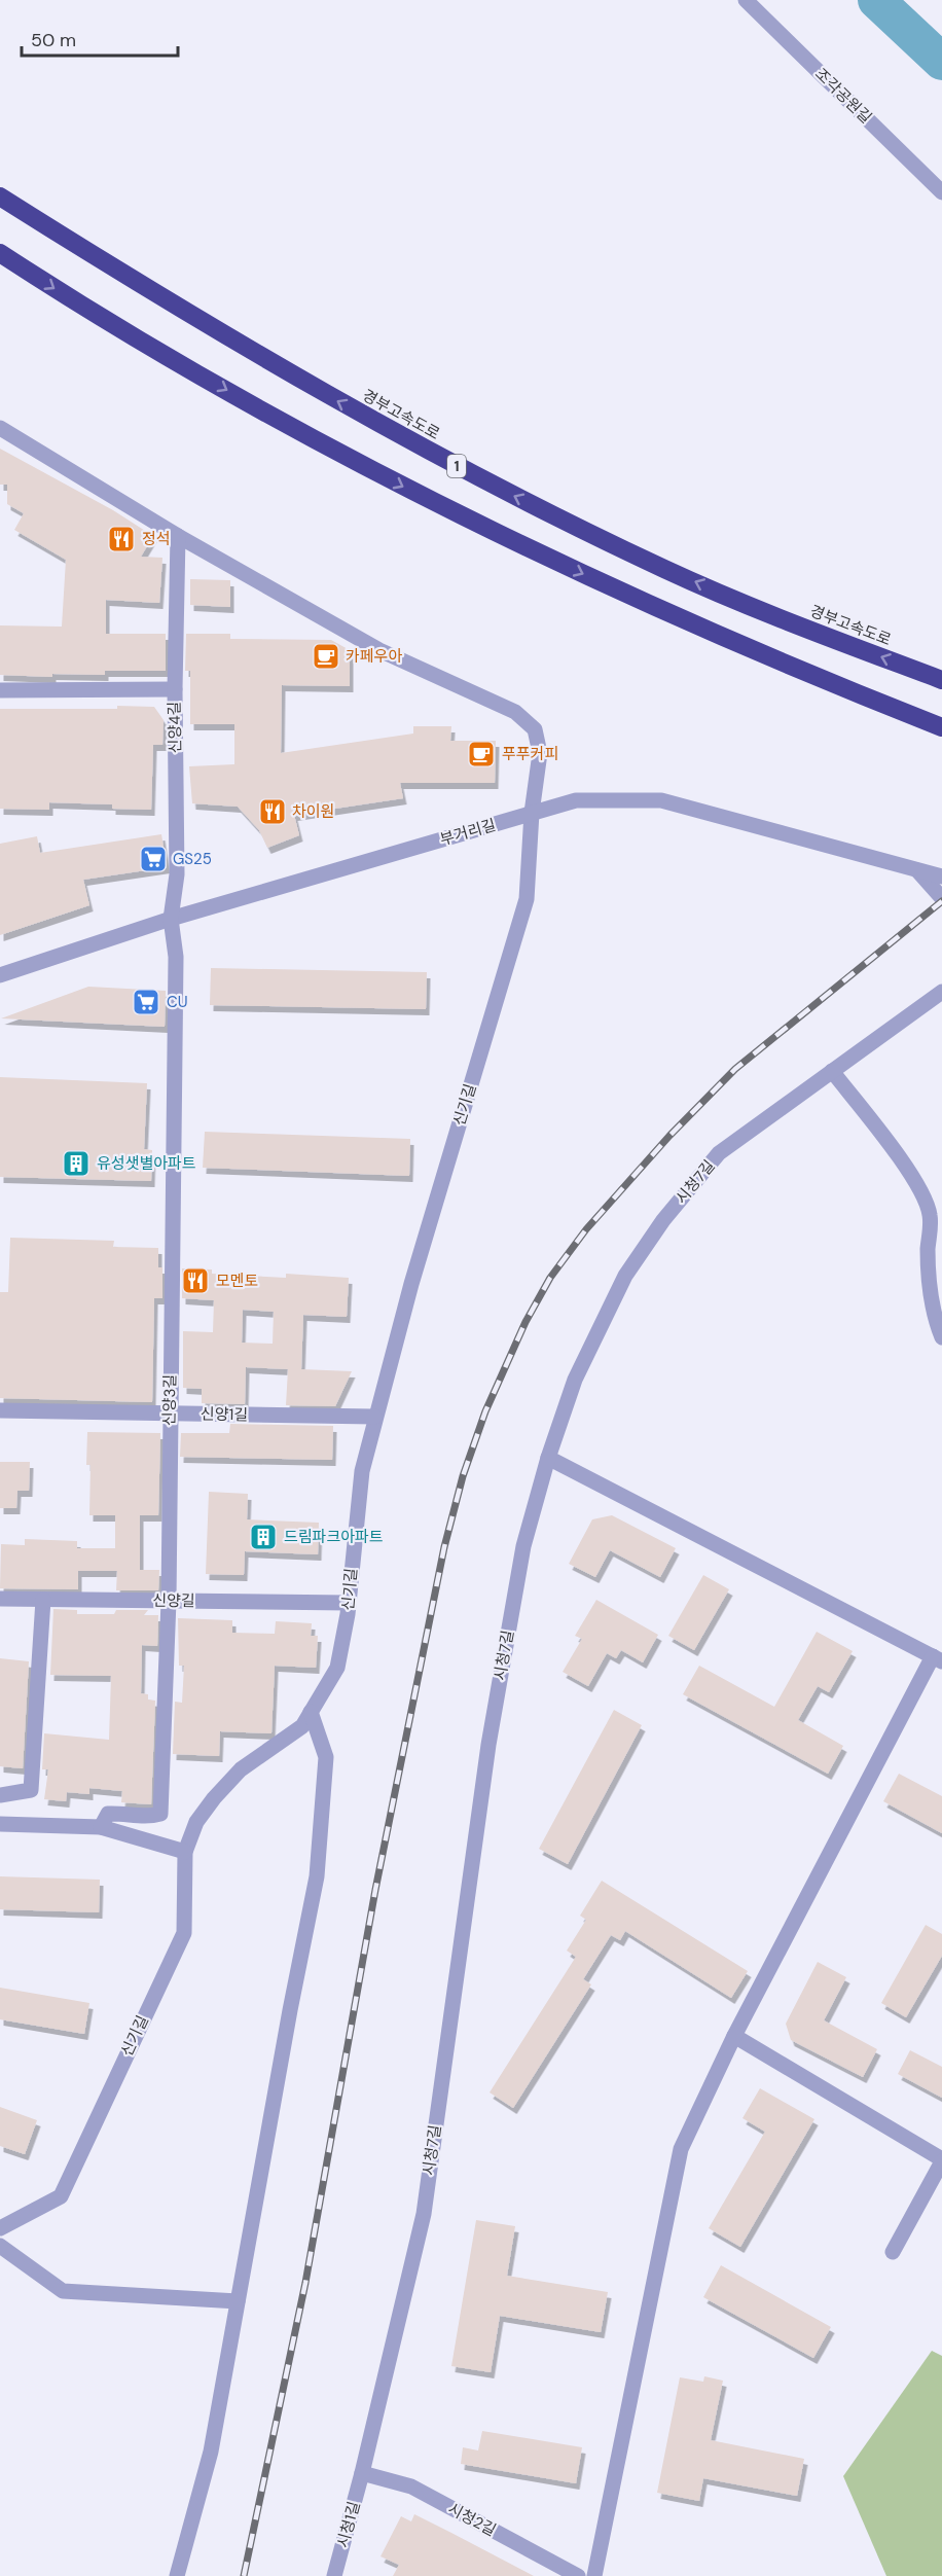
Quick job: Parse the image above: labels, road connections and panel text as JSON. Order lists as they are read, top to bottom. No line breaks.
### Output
{"streets":{"highway":["경부고속도로","1"],"street":["조각공원길","신양4길","부거리길","신기길","시청7길","신양3길","신양1길","신양길","시청2길","시청1길"]},"crossings":[["신양4길","부거리길"],["신양4길","신기길"],["신양4길","신양3길"],["부거리길","신기길"],["부거리길","신양3길"],["신기길","신양1길"],["신기길","신양길"],["시청7길","시청2길"],["시청7길","시청1길"],["신양3길","신양1길"],["신양3길","신양길"],["시청2길","시청1길"]],"places":{"restaurant":["정석","차이원","모멘토"],"cafe":["카페우아","푸푸커피"],"supermarket":["GS25","CU"],"building":["유성샛별아파트","드림파크아파트"]},"scale_bar":"50 m"}
